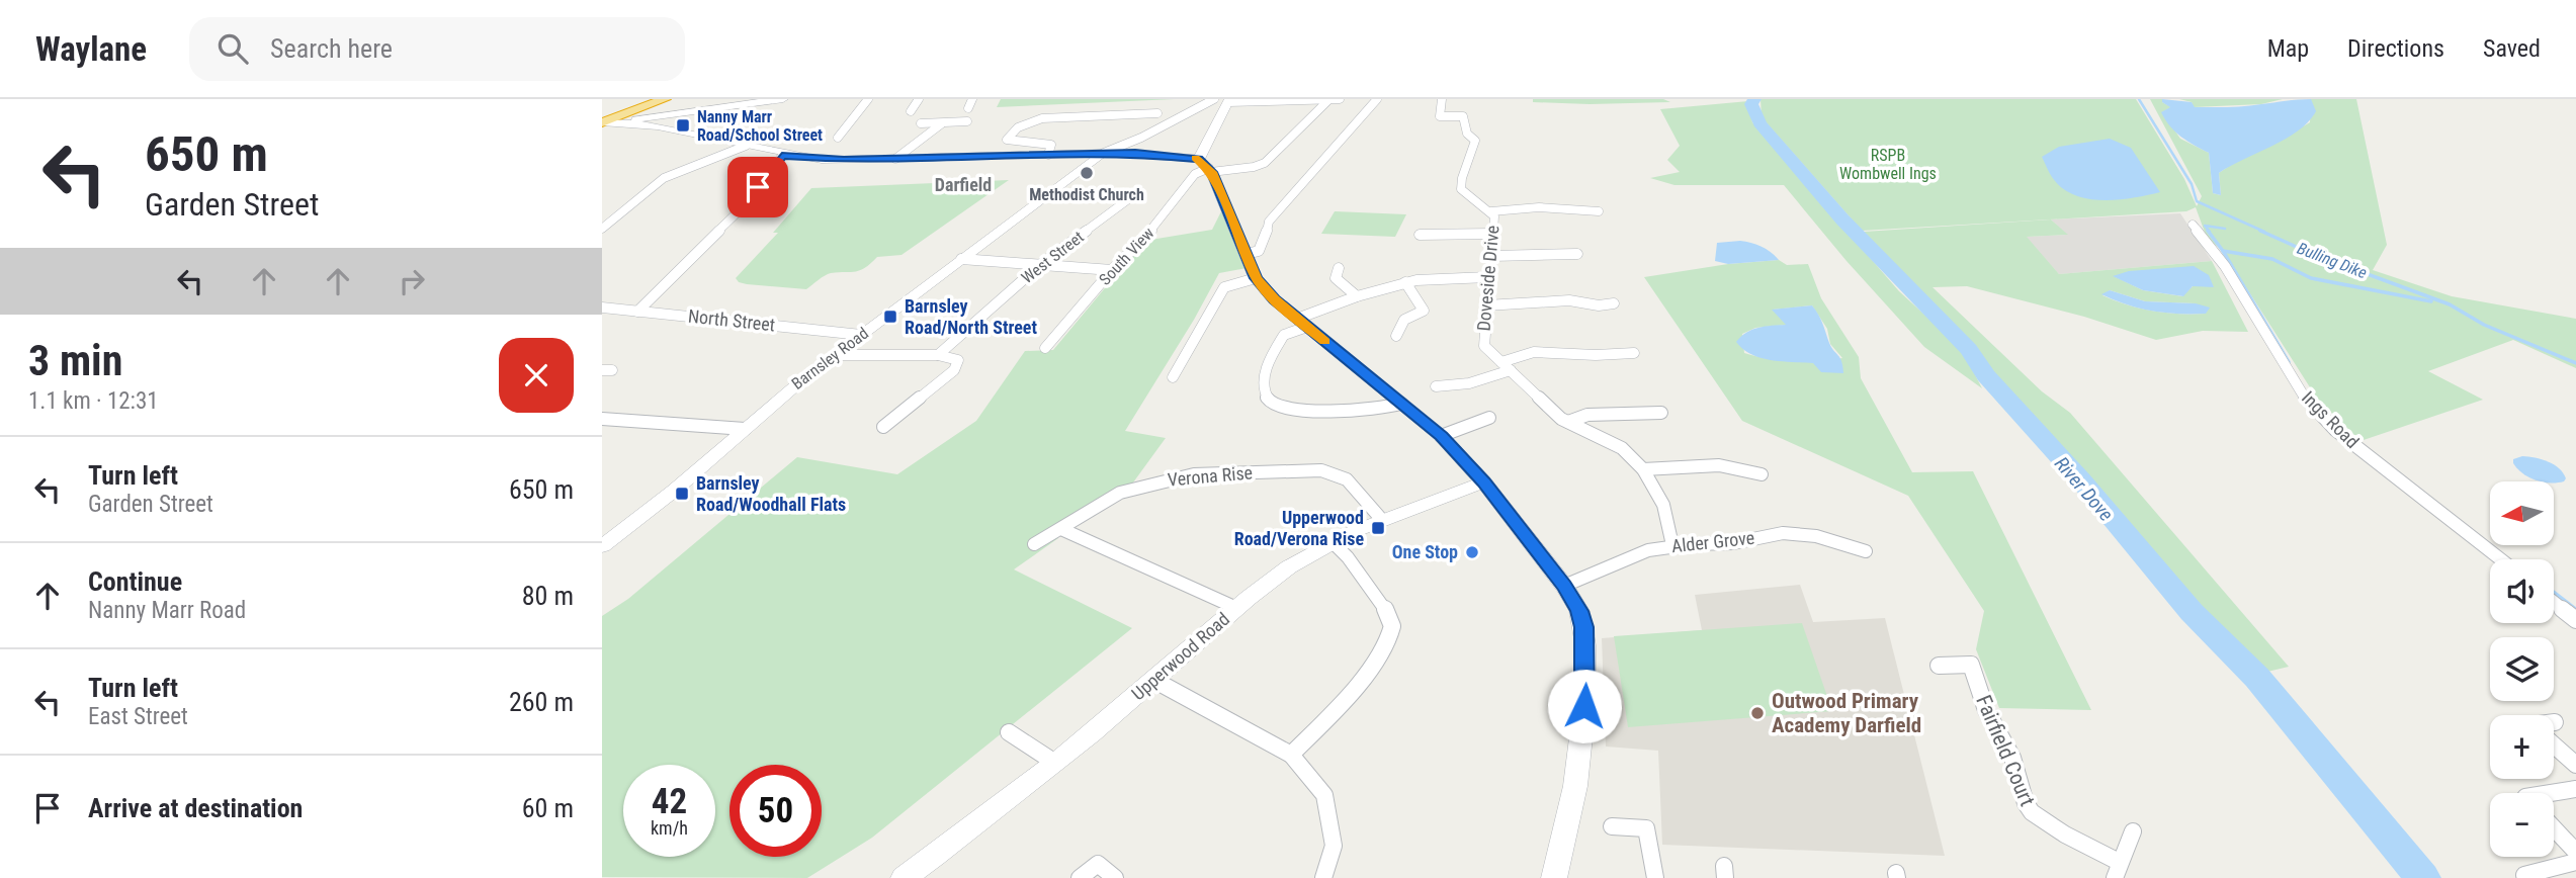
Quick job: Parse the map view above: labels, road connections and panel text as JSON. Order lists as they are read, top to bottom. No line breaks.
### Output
{"streets":{"main road":["Barnsley Road","Upperwood Road"],"street":["South View","West Street","Doveside Drive","North Street","Ings Road","Verona Rise","Alder Grove","Fairfield Court"]},"crossings":[["Doveside Drive","Alder Grove"],["North Street","Barnsley Road"],["Verona Rise","Upperwood Road"]],"districts":["Darfield"],"water":["Bulling Dike","River Dove"],"parks":["RSPB Wombwell Ings"],"places":{"transit":["Nanny Marr Road/School Street","Barnsley Road/North Street","Barnsley Road/Woodhall Flats","Upperwood Road/Verona Rise"],"other":["Methodist Church","One Stop","Outwood Primary Academy Darfield"]},"north":"left","page":{"header":"Waylane","search":"Search here","nav":["Map","Directions","Saved"],"turn":["650 m","Garden Street"],"heading":["3 min","1.1 km · 12:31"],"list":[{"name":"Turn left","note":"Garden Street","value":"650 m"},{"name":"Continue","note":"Nanny Marr Road","value":"80 m"},{"name":"Turn left","note":"East Street","value":"260 m"},{"name":"Arrive at destination","value":"60 m"}],"map_buttons":["+","−"],"speed":"42 km/h","limit":"50"}}
